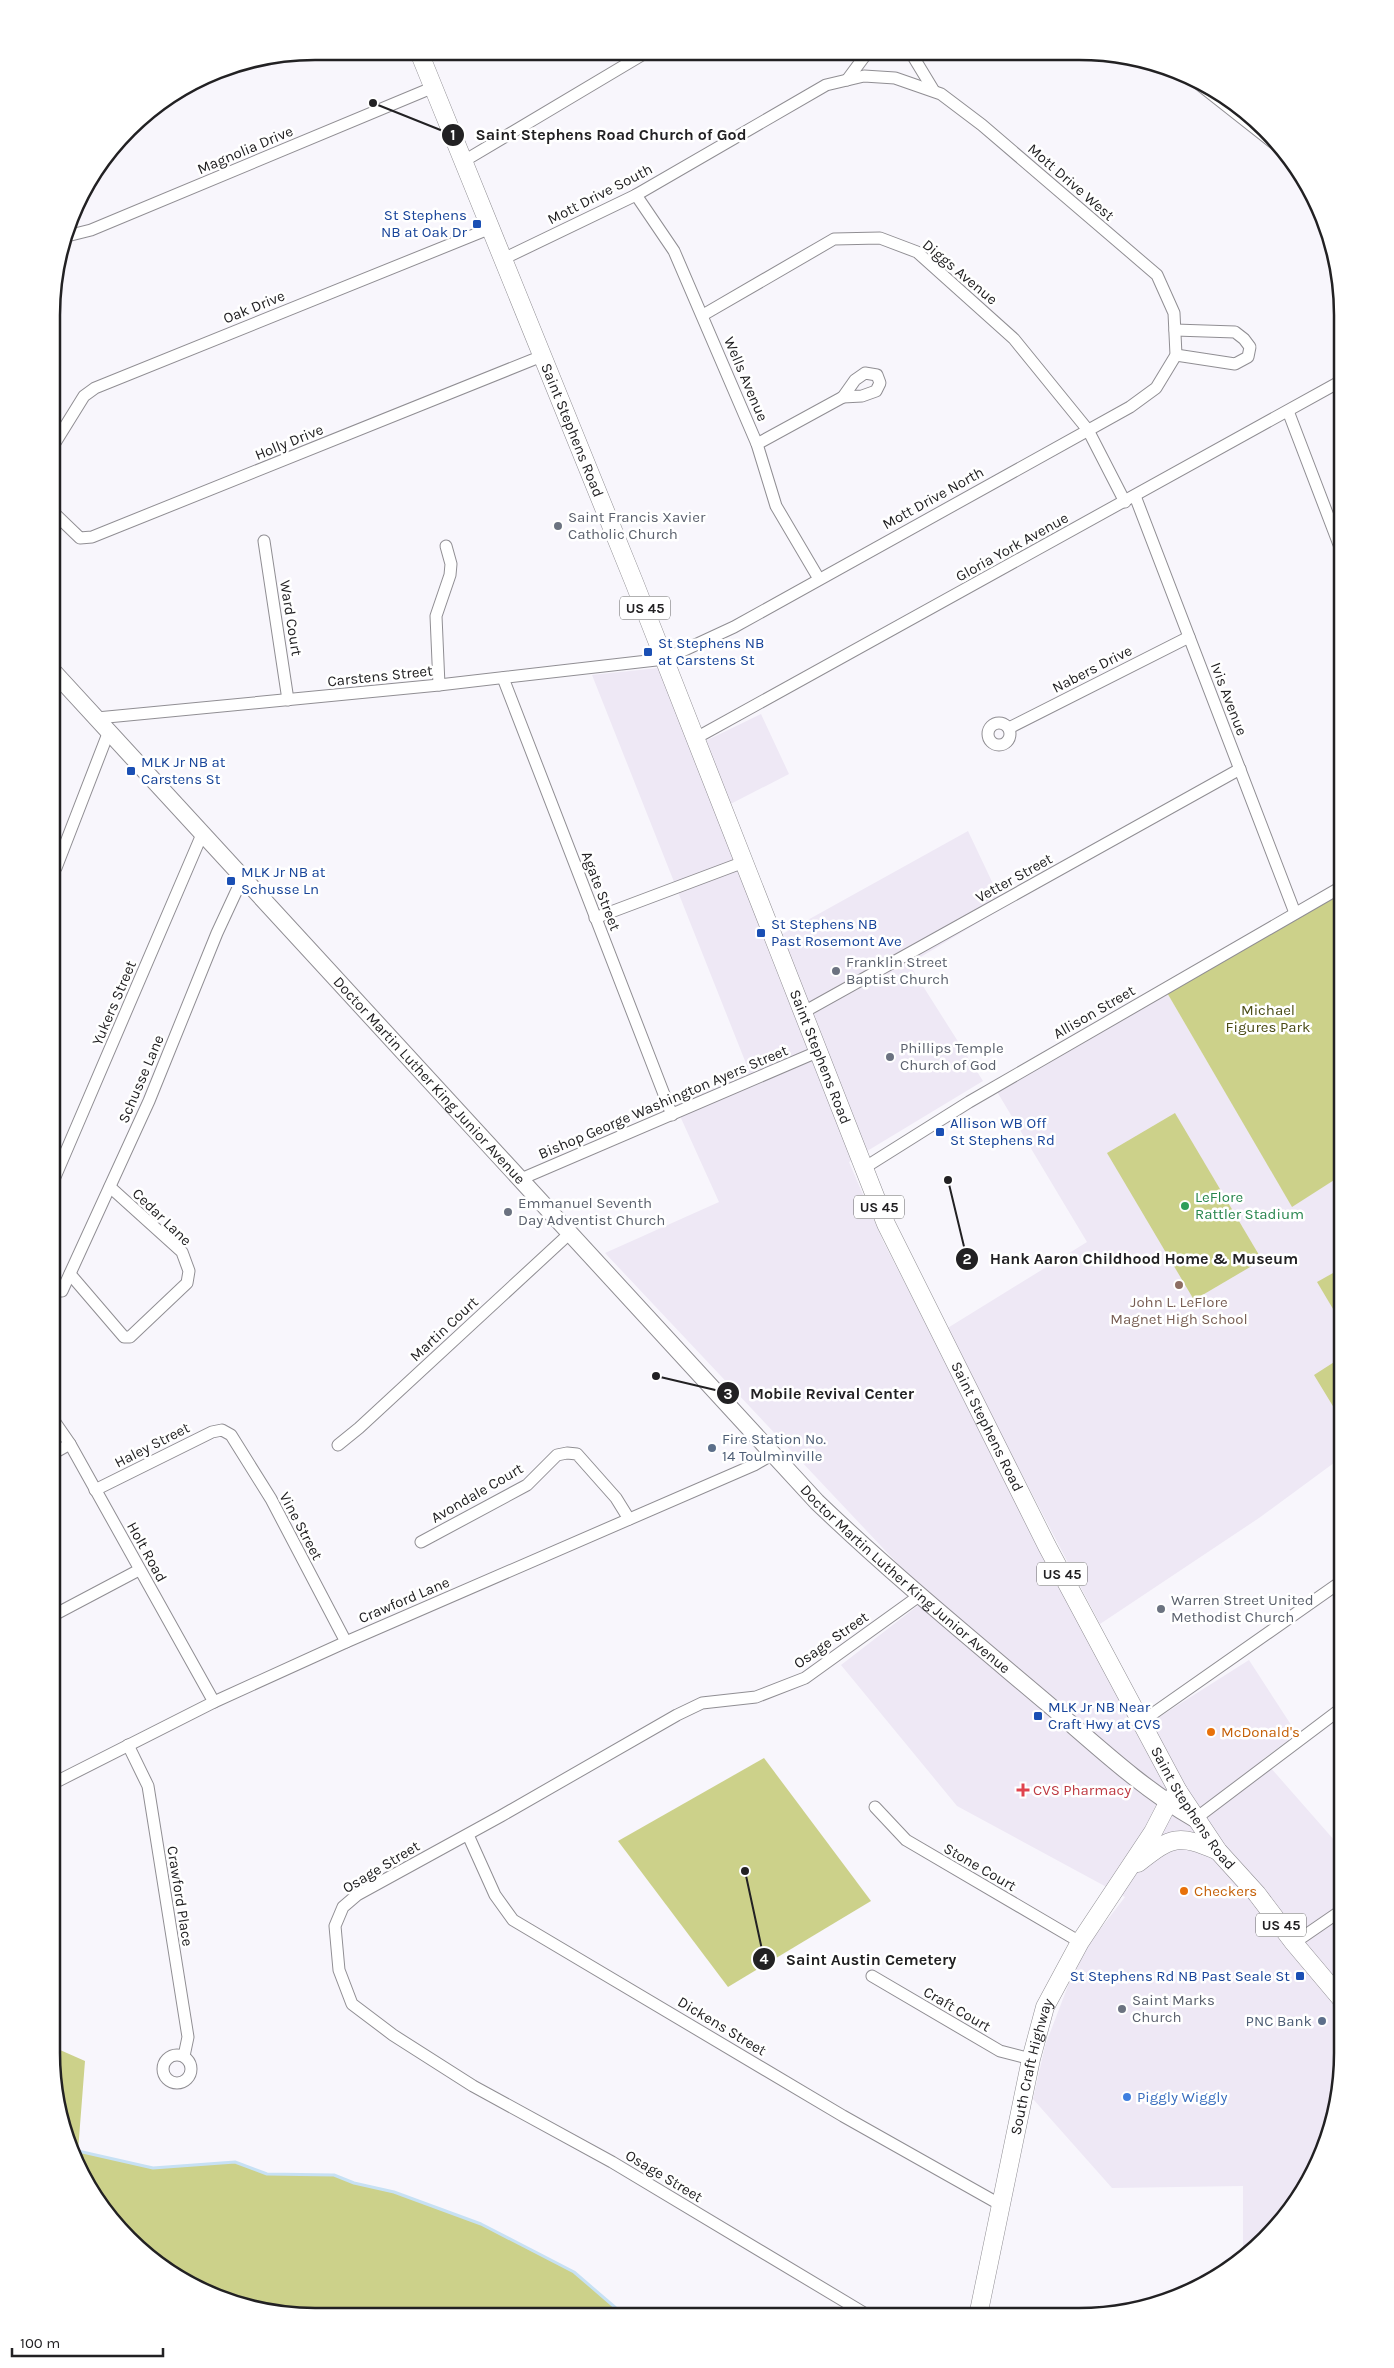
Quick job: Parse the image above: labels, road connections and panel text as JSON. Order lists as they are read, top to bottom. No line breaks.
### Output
{"streets":{"main road":["Saint Stephens Road","US 45","Doctor Martin Luther King Junior Avenue","South Craft Highway"],"street":["Magnolia Drive","Mott Drive West","Mott Drive South","Diggs Avenue","Oak Drive","Wells Avenue","Holly Drive","Mott Drive North","Gloria York Avenue","Ward Court","Nabers Drive","Carstens Street","Ivis Avenue","Vetter Street","Agate Street","Yukers Street","Allison Street","Schusse Lane","Bishop George Washington Ayers Street","Cedar Lane","Martin Court","Haley Street","Avondale Court","Vine Street","Holt Road","Crawford Lane","Osage Street","Stone Court","Crawford Place","Craft Court","Dickens Street"]},"crossings":[["Magnolia Drive","Saint Stephens Road"],["Mott Drive West","Mott Drive South"],["Mott Drive South","Wells Avenue"],["Mott Drive South","Saint Stephens Road"],["Diggs Avenue","Wells Avenue"],["Diggs Avenue","Mott Drive North"],["Diggs Avenue","Gloria York Avenue"],["Oak Drive","Saint Stephens Road"],["Wells Avenue","Mott Drive North"],["Saint Stephens Road","Holly Drive"],["Saint Stephens Road","Mott Drive North"],["Saint Stephens Road","Gloria York Avenue"],["Saint Stephens Road","Carstens Street"],["Saint Stephens Road","Vetter Street"],["Saint Stephens Road","Allison Street"],["Saint Stephens Road","Doctor Martin Luther King Junior Avenue"],["Saint Stephens Road","Bishop George Washington Ayers Street"],["Saint Stephens Road","South Craft Highway"],["Mott Drive North","Carstens Street"],["Gloria York Avenue","Ivis Avenue"],["Ward Court","Carstens Street"],["Nabers Drive","Ivis Avenue"],["Carstens Street","Agate Street"],["Carstens Street","Doctor Martin Luther King Junior Avenue"],["Ivis Avenue","Vetter Street"],["Ivis Avenue","Allison Street"],["Agate Street","Bishop George Washington Ayers Street"],["Yukers Street","Doctor Martin Luther King Junior Avenue"],["Schusse Lane","Doctor Martin Luther King Junior Avenue"],["Schusse Lane","Cedar Lane"],["Doctor Martin Luther King Junior Avenue","Bishop George Washington Ayers Street"],["Doctor Martin Luther King Junior Avenue","Martin Court"],["Doctor Martin Luther King Junior Avenue","Crawford Lane"],["Doctor Martin Luther King Junior Avenue","Osage Street"],["Doctor Martin Luther King Junior Avenue","South Craft Highway"],["Haley Street","Vine Street"],["Haley Street","Holt Road"],["Avondale Court","Crawford Lane"],["Vine Street","Crawford Lane"],["Holt Road","Crawford Lane"],["Crawford Lane","Crawford Place"],["Osage Street","Dickens Street"],["Stone Court","South Craft Highway"],["Craft Court","South Craft Highway"],["Dickens Street","South Craft Highway"]],"parks":["Michael Figures Park"],"places":{"other":["Saint Stephens Road Church of God","Saint Francis Xavier Catholic Church","Franklin Street Baptist Church","Phillips Temple Church of God","Hank Aaron Childhood Home & Museum","LeFlore Rattler Stadium","Emmanuel Seventh Day Adventist Church","John L. LeFlore Magnet High School","Mobile Revival Center","Fire Station No. 14 Toulminville","Warren Street United Methodist Church","McDonald's","Saint Austin Cemetery","Checkers","Saint Marks Church","PNC Bank","Piggly Wiggly"],"transit":["St Stephens NB at Oak Dr","St Stephens NB at Carstens St","MLK Jr NB at Carstens St","MLK Jr NB at Schusse Ln","St Stephens NB Past Rosemont Ave","Allison WB Off St Stephens Rd","MLK Jr NB Near Craft Hwy at CVS","St Stephens Rd NB Past Seale St"],"health":["CVS Pharmacy"]},"scale_bar":"100 m"}
